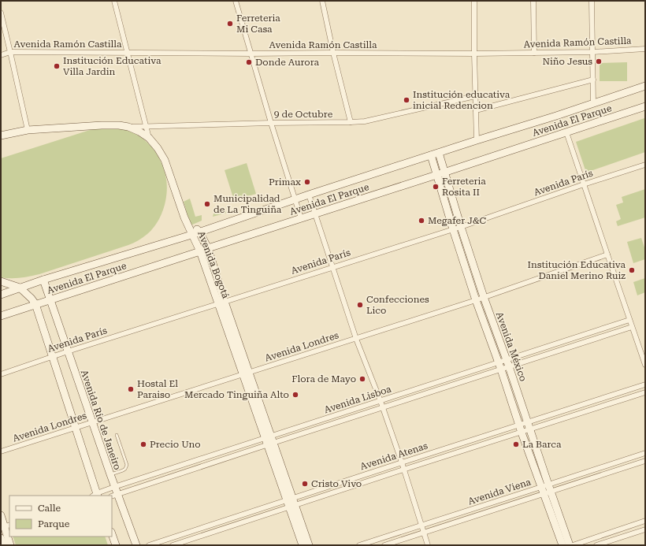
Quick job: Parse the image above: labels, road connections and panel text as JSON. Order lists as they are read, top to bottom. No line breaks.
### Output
{"streets":{"street":["Avenida Ramón Castilla","9 de Octubre","Avenida El Parque","Avenida París","Avenida Bogotá","Avenida Londres","Avenida México","Avenida Lisboa","Avenida Río de Janeiro","Avenida Atenas","Avenida Viena"]},"crossings":[["9 de Octubre","Avenida Bogotá"],["Avenida El Parque","Avenida Bogotá"],["Avenida El Parque","Avenida México"],["Avenida El Parque","Avenida Río de Janeiro"],["Avenida París","Avenida Bogotá"],["Avenida París","Avenida México"],["Avenida París","Avenida Río de Janeiro"],["Avenida Bogotá","Avenida Londres"],["Avenida Bogotá","Avenida Lisboa"],["Avenida Bogotá","Avenida Atenas"],["Avenida Londres","Avenida México"],["Avenida Londres","Avenida Río de Janeiro"],["Avenida México","Avenida Lisboa"],["Avenida México","Avenida Atenas"],["Avenida México","Avenida Viena"],["Avenida Lisboa","Avenida Río de Janeiro"]],"places":["Ferreteria Mi Casa","Niño Jesus","Donde Aurora","Institución Educativa Villa Jardin","Institución educativa inicial Redencion","Primax","Ferreteria Rosita II","Municipalidad de La Tinguiña","Megafer J&C","Institución Educativa Daniel Merino Ruiz","Confecciones Lico","Flora de Mayo","Hostal El Paraiso","Mercado Tinguiña Alto","Precio Uno","La Barca","Cristo Vivo"],"legend":["Calle","Parque"]}
